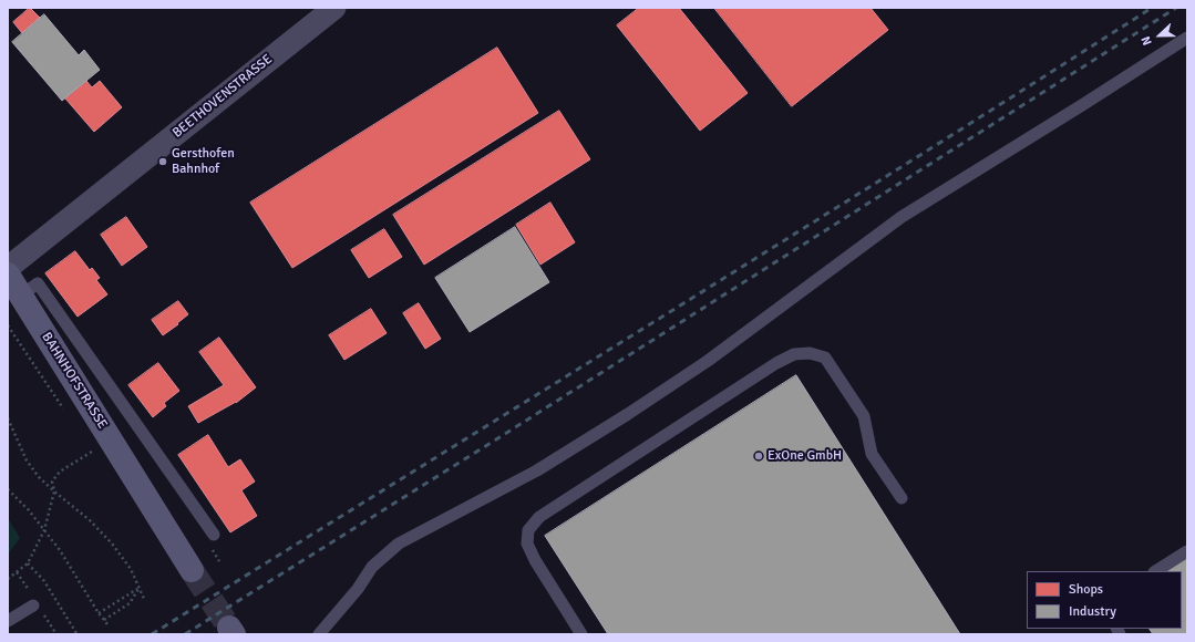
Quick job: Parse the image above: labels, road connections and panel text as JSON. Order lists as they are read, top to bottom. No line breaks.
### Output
{"streets":{"main road":["BAHNHOFSTRASSE"],"street":["BEETHOVENSTRASSE"]},"places":["Gersthofen Bahnhof","ExOne GmbH"],"legend":["Shops","Industry"],"north":"left"}
